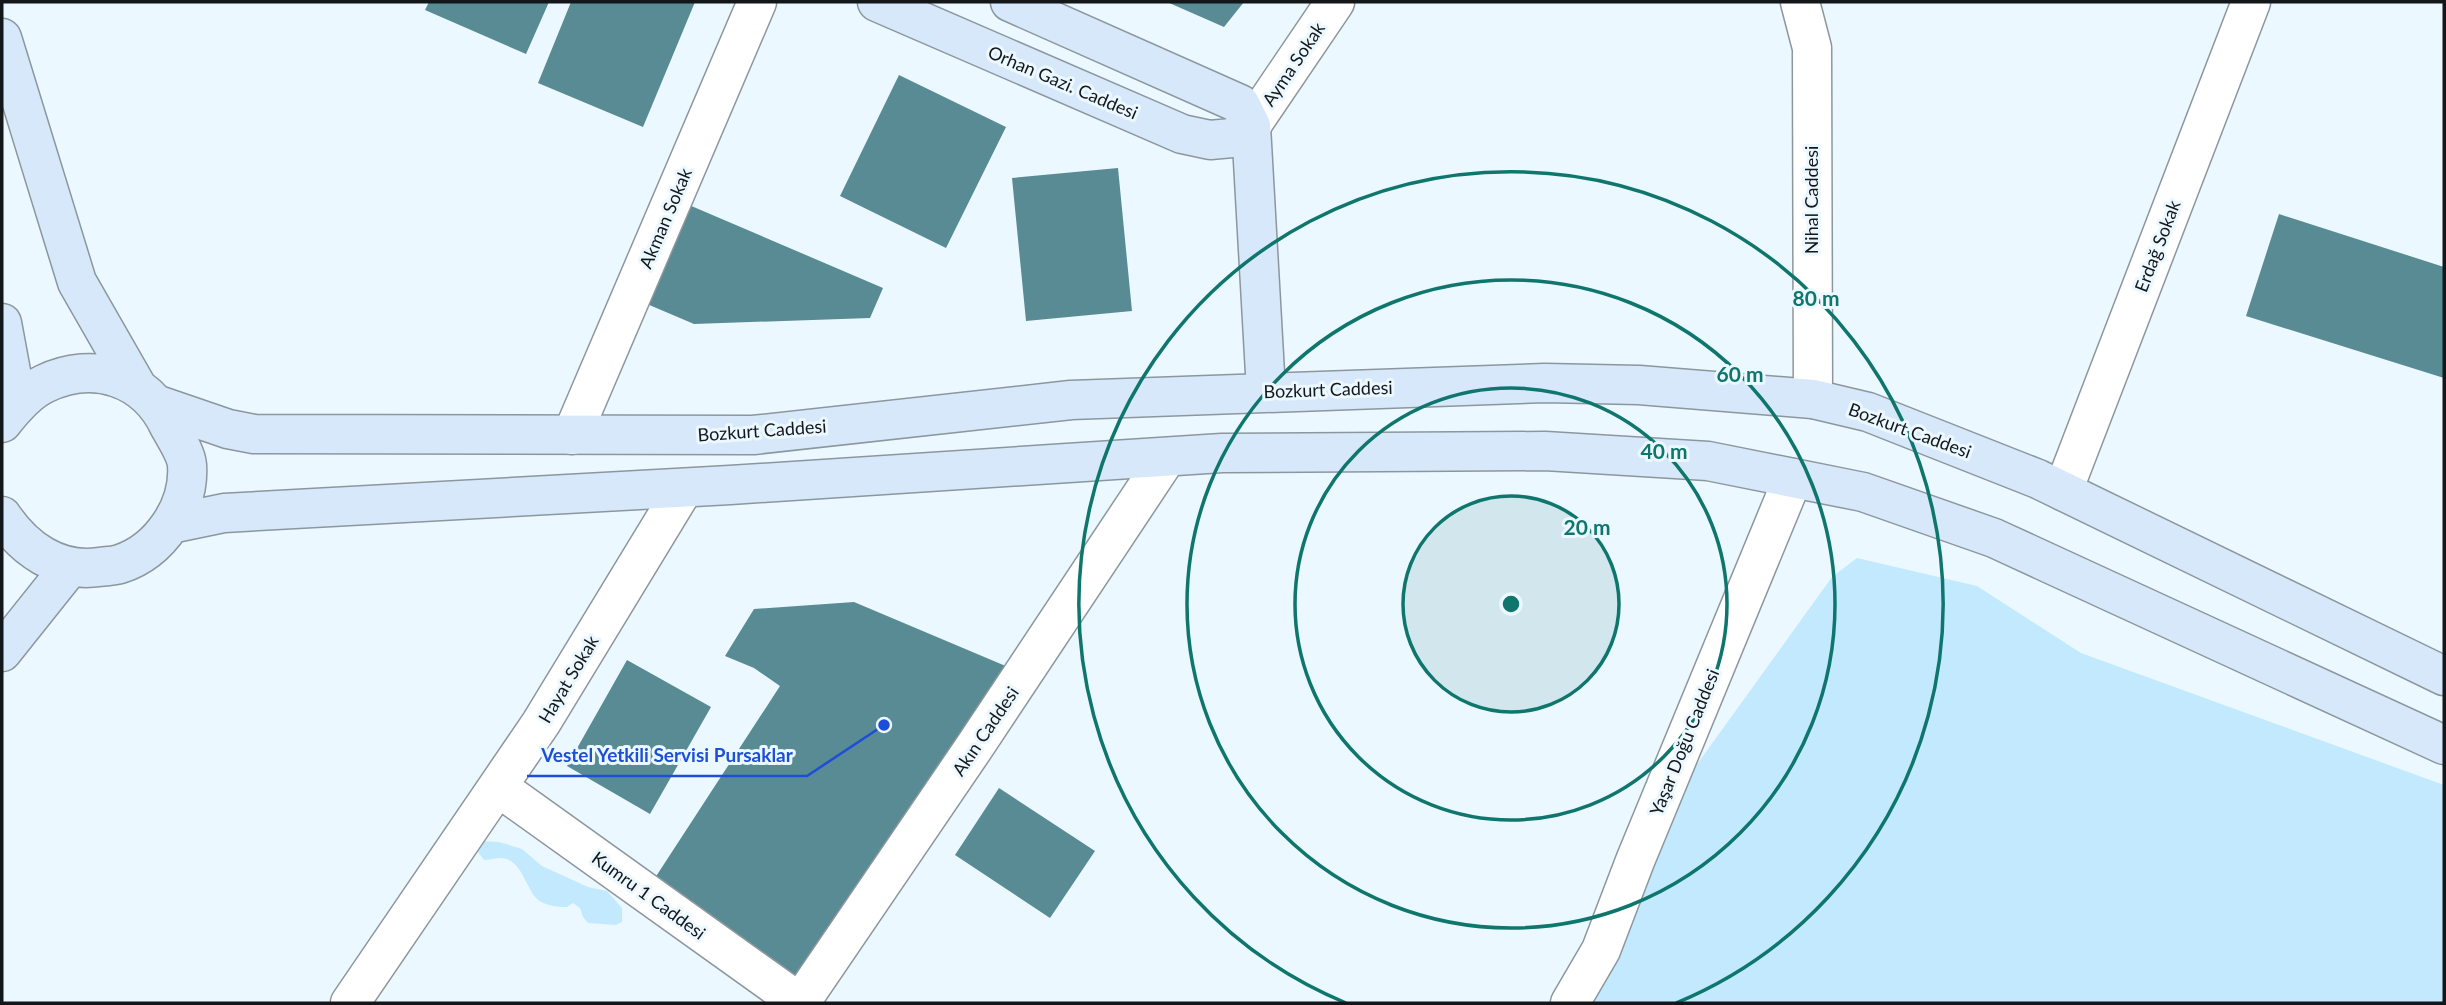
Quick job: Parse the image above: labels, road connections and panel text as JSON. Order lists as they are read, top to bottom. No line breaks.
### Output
{"streets":{"street":["Ayma Sokak","Orhan Gazi. Caddesi","Nihal Caddesi","Akman Sokak","Erdağ Sokak","Bozkurt Caddesi","Hayat Sokak","Akın Caddesi","Yaşar Doğu Caddesi","Kumru 1 Caddesi"]},"crossings":[["Ayma Sokak","Orhan Gazi. Caddesi"],["Nihal Caddesi","Bozkurt Caddesi"],["Akman Sokak","Bozkurt Caddesi"],["Erdağ Sokak","Bozkurt Caddesi"],["Hayat Sokak","Kumru 1 Caddesi"],["Akın Caddesi","Kumru 1 Caddesi"]],"places":["Vestel Yetkili Servisi Pursaklar"],"rings":["80 m","60 m","40 m","20 m"]}
